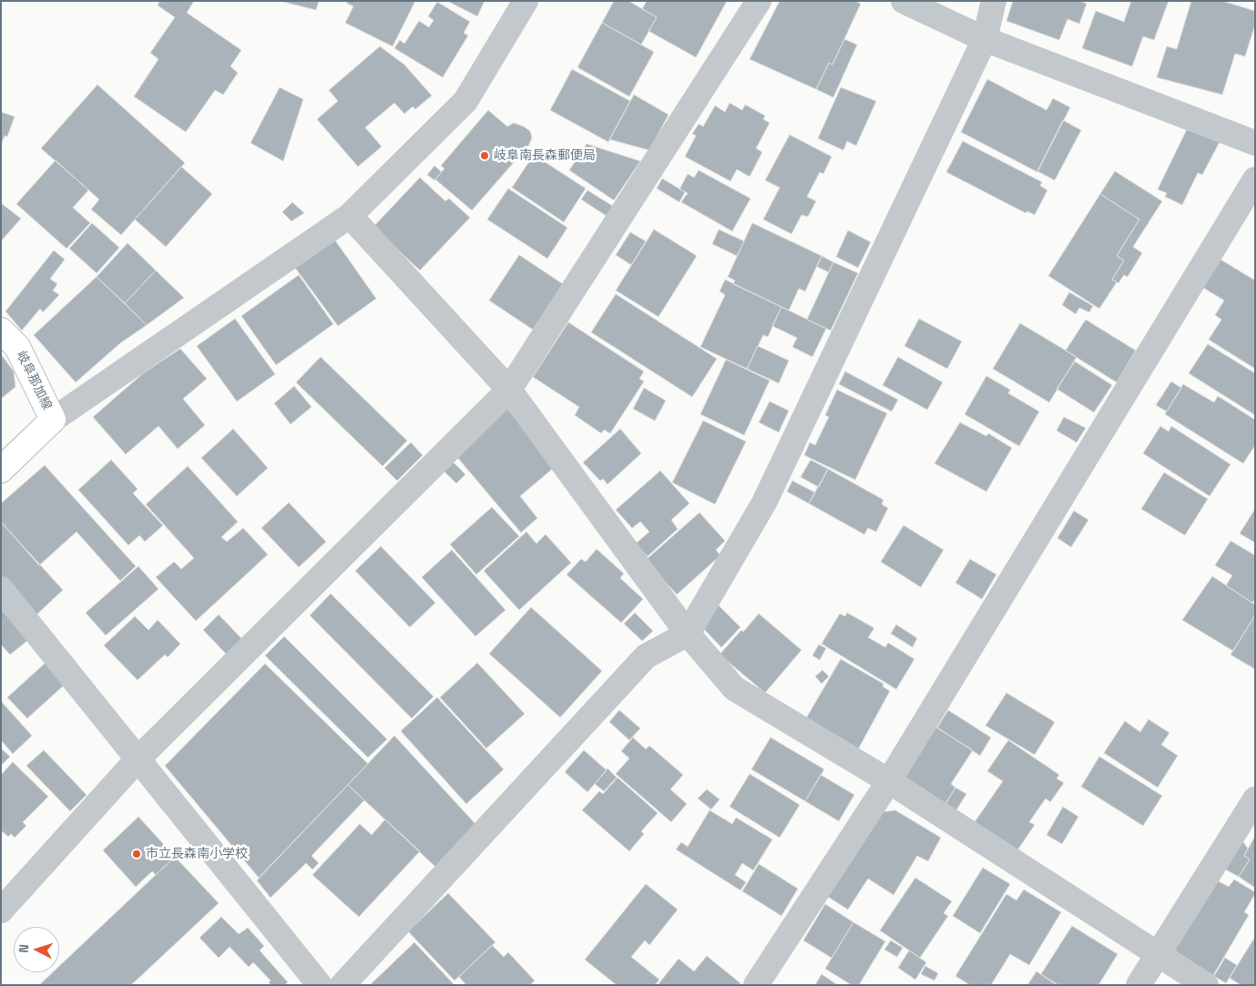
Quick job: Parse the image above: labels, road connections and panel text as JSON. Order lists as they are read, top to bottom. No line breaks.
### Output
{"streets":{"main road":["岐阜那加線"]},"places":["岐阜南長森郵便局","市立長森南小学校"],"north":"left"}
